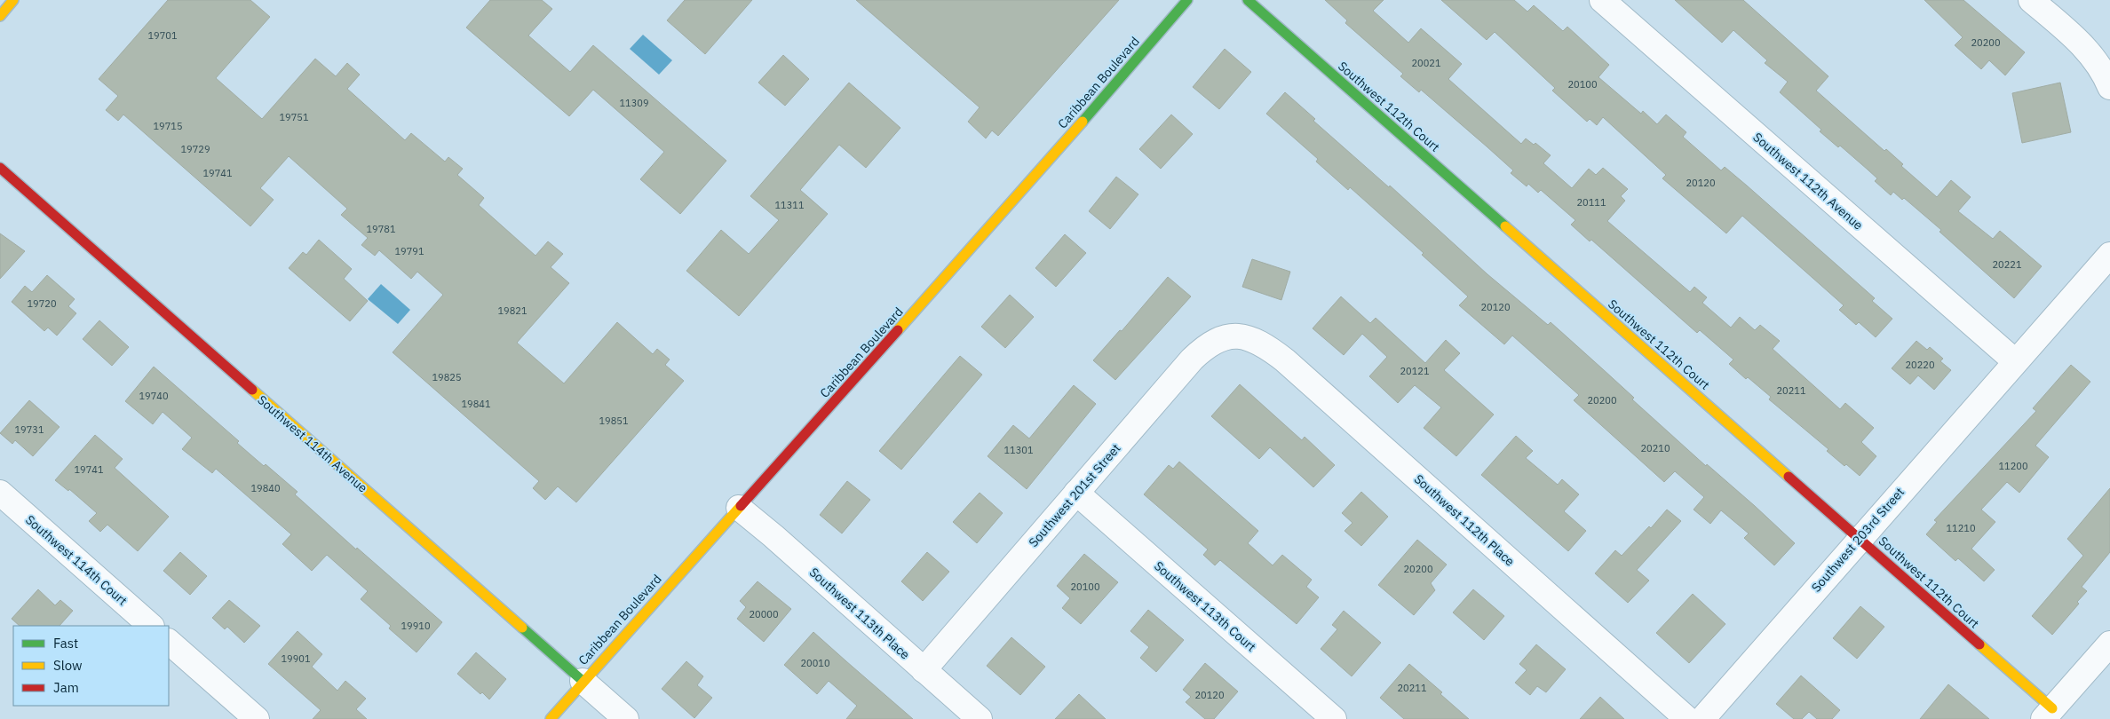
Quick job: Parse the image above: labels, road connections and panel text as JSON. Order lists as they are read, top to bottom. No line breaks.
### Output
{"streets":{"street":["Caribbean Boulevard","Southwest 112th Court","Southwest 112th Avenue","Southwest 114th Avenue","Southwest 201st Street","Southwest 112th Place","Southwest 203rd Street","Southwest 114th Court","Southwest 113th Court","Southwest 113th Place"]},"crossings":[["Caribbean Boulevard","Southwest 114th Avenue"],["Caribbean Boulevard","Southwest 113th Place"],["Southwest 112th Court","Southwest 203rd Street"],["Southwest 112th Avenue","Southwest 203rd Street"],["Southwest 201st Street","Southwest 112th Place"],["Southwest 201st Street","Southwest 113th Court"],["Southwest 201st Street","Southwest 113th Place"]],"house_numbers":["19701","20200","20021","20100","11309","19751","19715","19729","19741","20120","20111","11311","19781","19791","20221","19720","20120","19821","20220","20121","19825","20211","19740","20200","19841","19851","19731","20210","11301","11200","19741","19840","11210","20200","20100","20000","19910","19901","20010","20211","20120"],"legend":["Fast","Slow","Jam"]}
